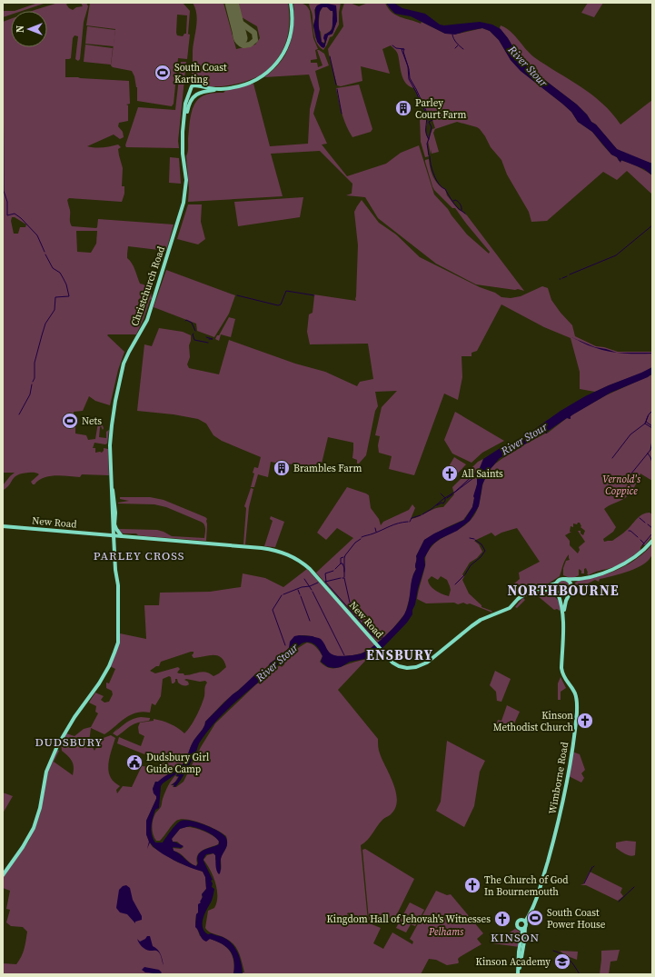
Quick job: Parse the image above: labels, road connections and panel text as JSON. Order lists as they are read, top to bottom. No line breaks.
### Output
{"streets":{"main road":["Christchurch Road","New Road","Wimborne Road"]},"crossings":[["Christchurch Road","New Road"],["New Road","Wimborne Road"]],"districts":["PARLEY CROSS","NORTHBOURNE","ENSBURY","DUDSBURY","KINSON"],"water":["River Stour"],"parks":["Vernold's Coppice","Pelhams"],"places":{"sports":["South Coast Karting","Nets","South Coast Power House"],"building":["Parley Court Farm","Brambles Farm"],"church":["All Saints","Kinson Methodist Church","The Church of God In Bournemouth","Kingdom Hall of Jehovah's Witnesses"],"public building":["Dudsbury Girl Guide Camp"],"school or university":["Kinson Academy"]},"north":"left"}
